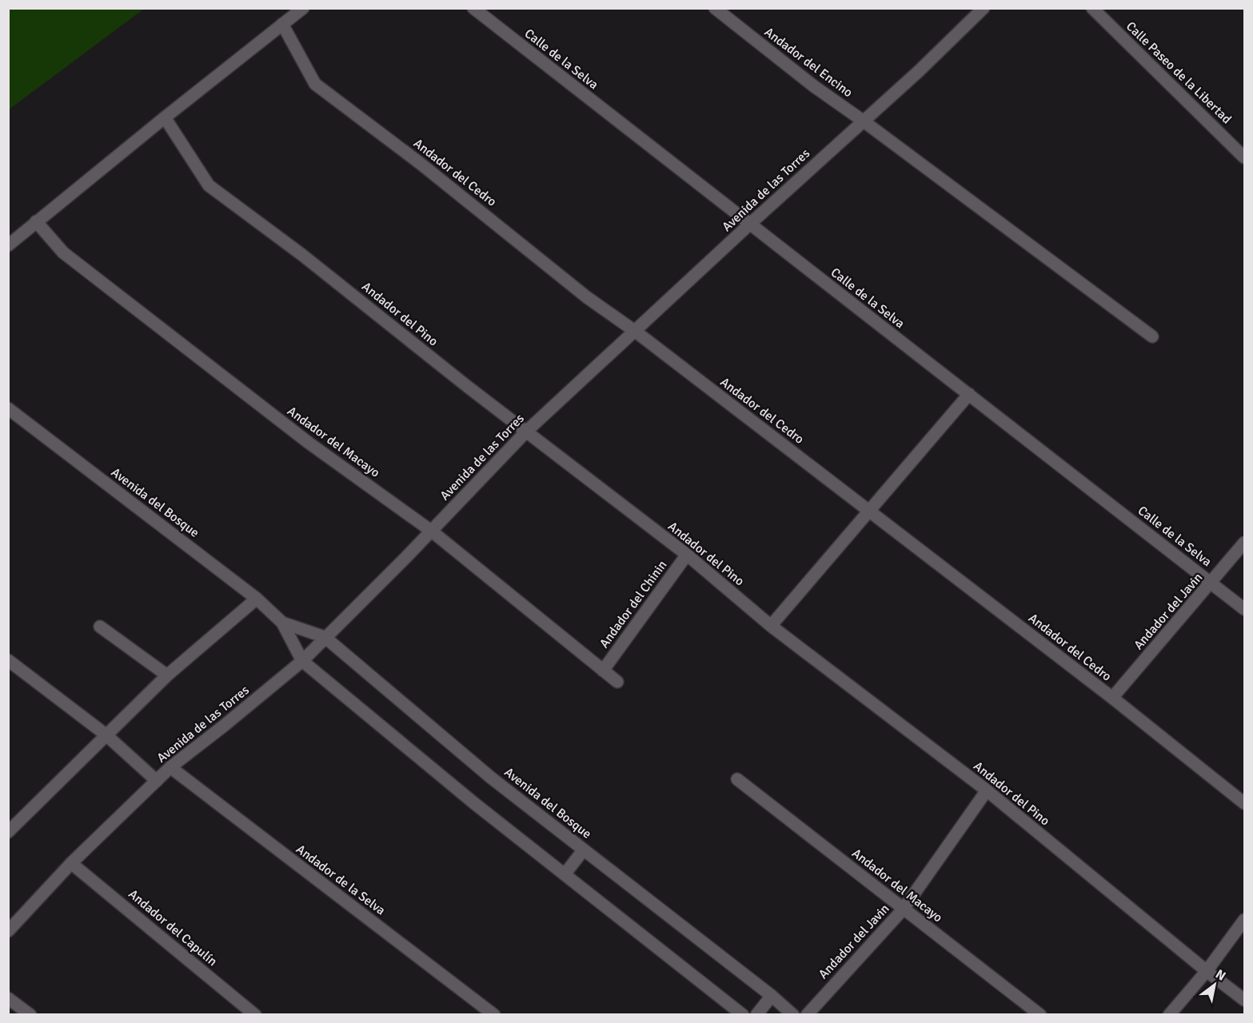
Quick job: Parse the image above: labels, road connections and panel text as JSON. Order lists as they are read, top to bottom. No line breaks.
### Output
{"streets":{"street":["Calle de la Selva","Andador del Encino","Calle Paseo de la Libertad","Andador del Cedro","Avenida de las Torres","Andador del Pino","Andador del Macayo","Avenida del Bosque","Andador del Chinin","Andador del Javin","Andador de la Selva","Andador del Capulín"]},"crossings":[["Calle de la Selva","Avenida de las Torres"],["Calle de la Selva","Andador del Javin"],["Andador del Encino","Avenida de las Torres"],["Andador del Cedro","Avenida de las Torres"],["Andador del Cedro","Andador del Javin"],["Avenida de las Torres","Andador del Pino"],["Avenida de las Torres","Andador del Macayo"],["Avenida de las Torres","Avenida del Bosque"],["Avenida de las Torres","Andador de la Selva"],["Avenida de las Torres","Andador del Capulín"],["Andador del Pino","Andador del Chinin"],["Andador del Pino","Andador del Javin"],["Andador del Macayo","Andador del Chinin"],["Andador del Macayo","Andador del Javin"]],"north":"top right"}
